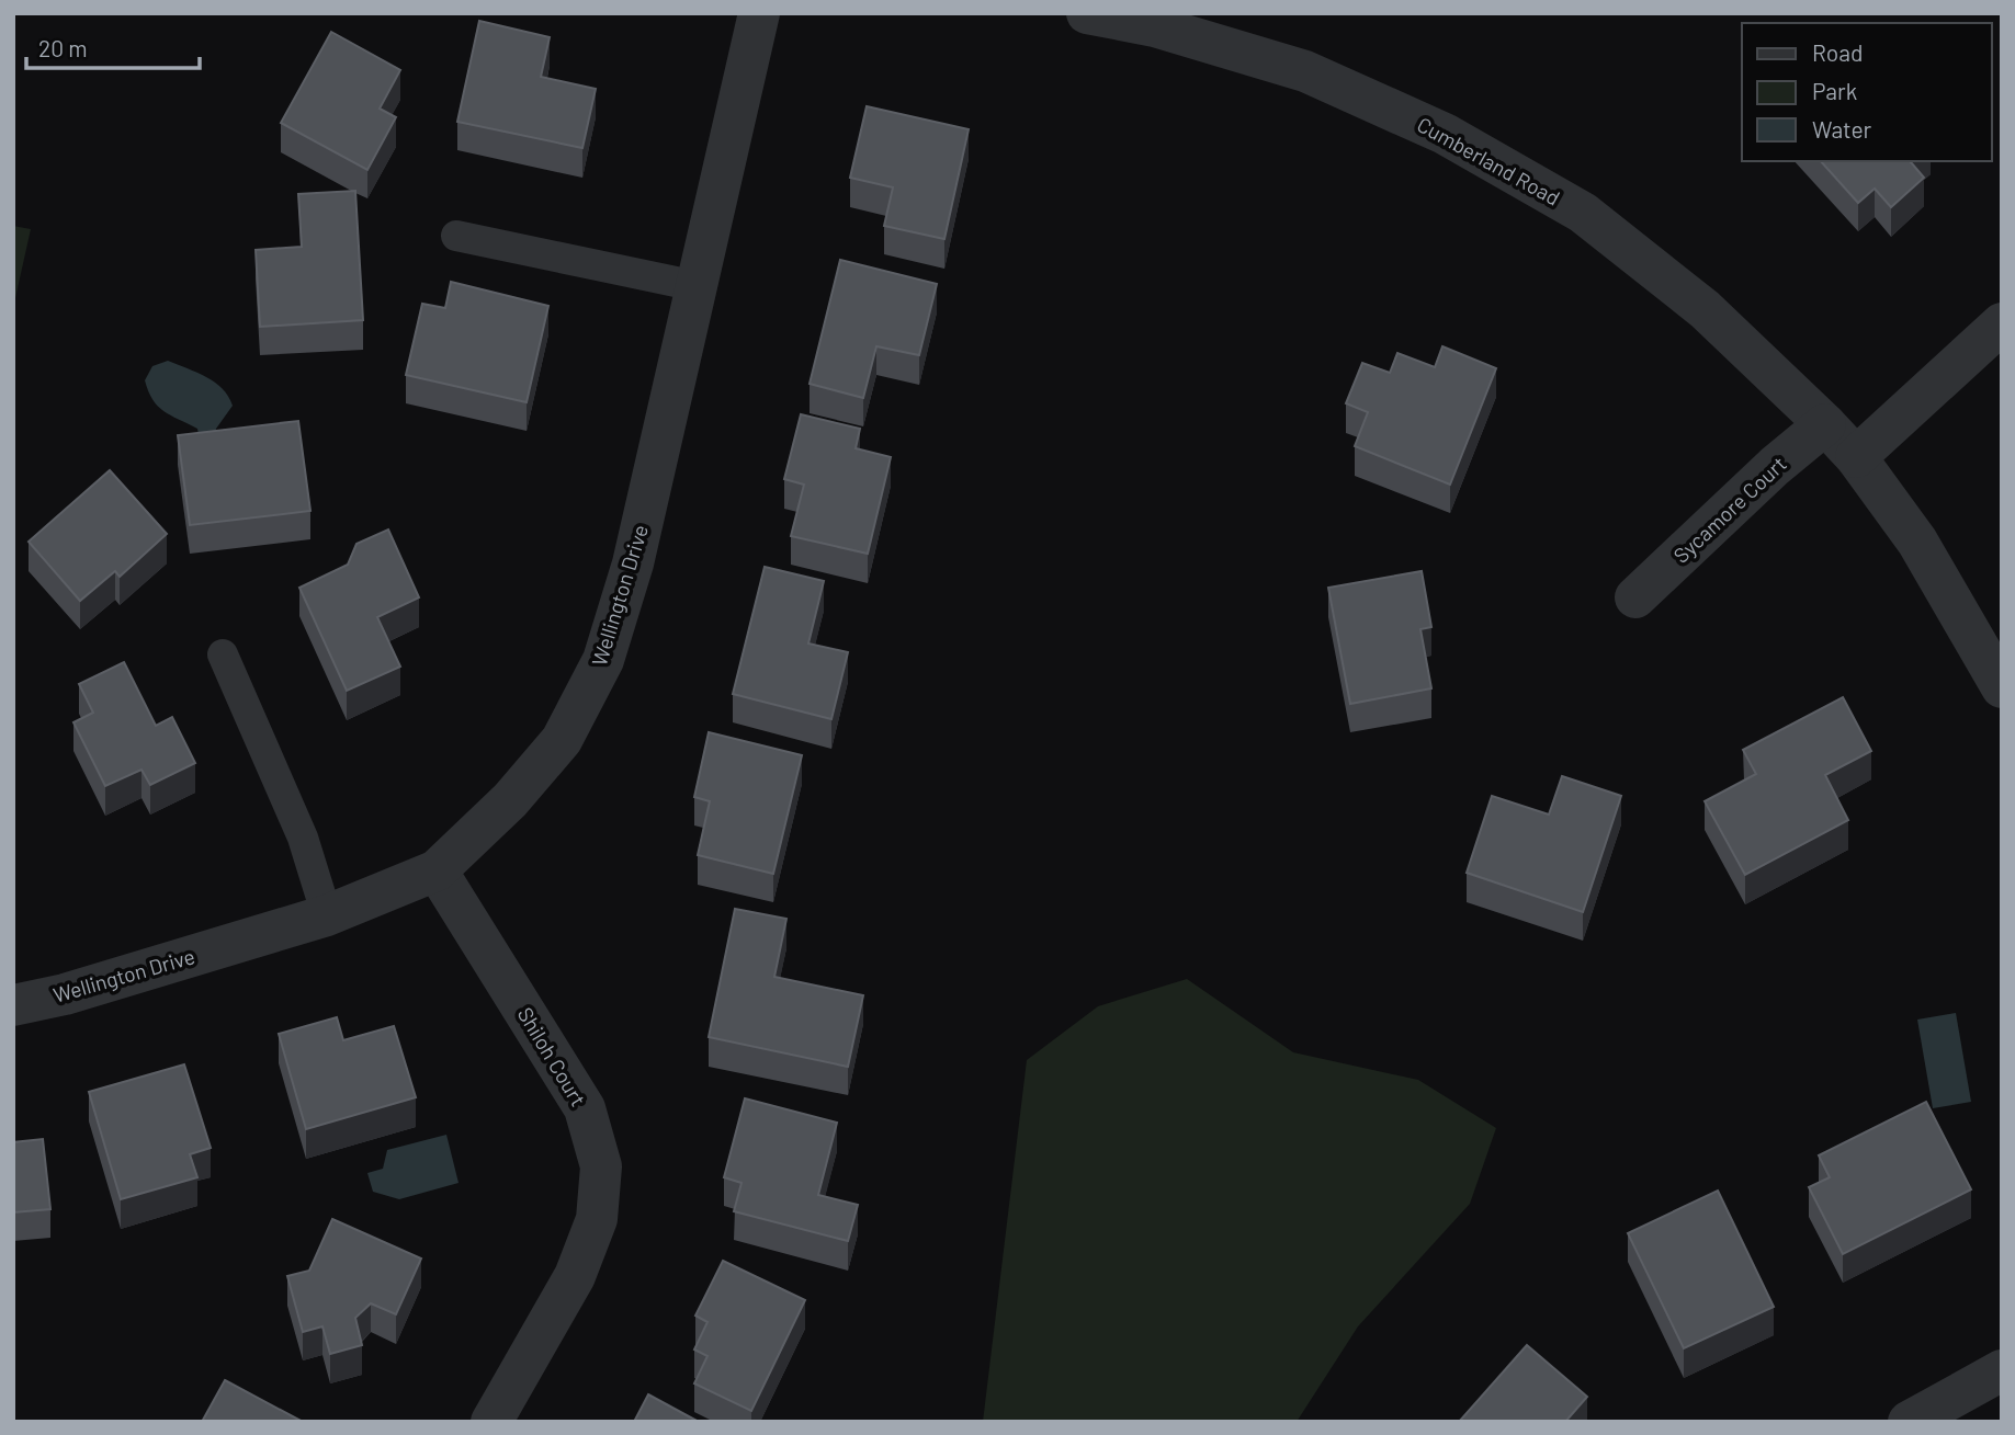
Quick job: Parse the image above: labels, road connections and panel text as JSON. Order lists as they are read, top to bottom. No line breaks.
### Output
{"streets":{"street":["Cumberland Road","Sycamore Court","Wellington Drive","Shiloh Court"]},"crossings":[["Cumberland Road","Sycamore Court"],["Wellington Drive","Shiloh Court"]],"legend":["Road","Park","Water"],"scale_bar":"20 m"}
